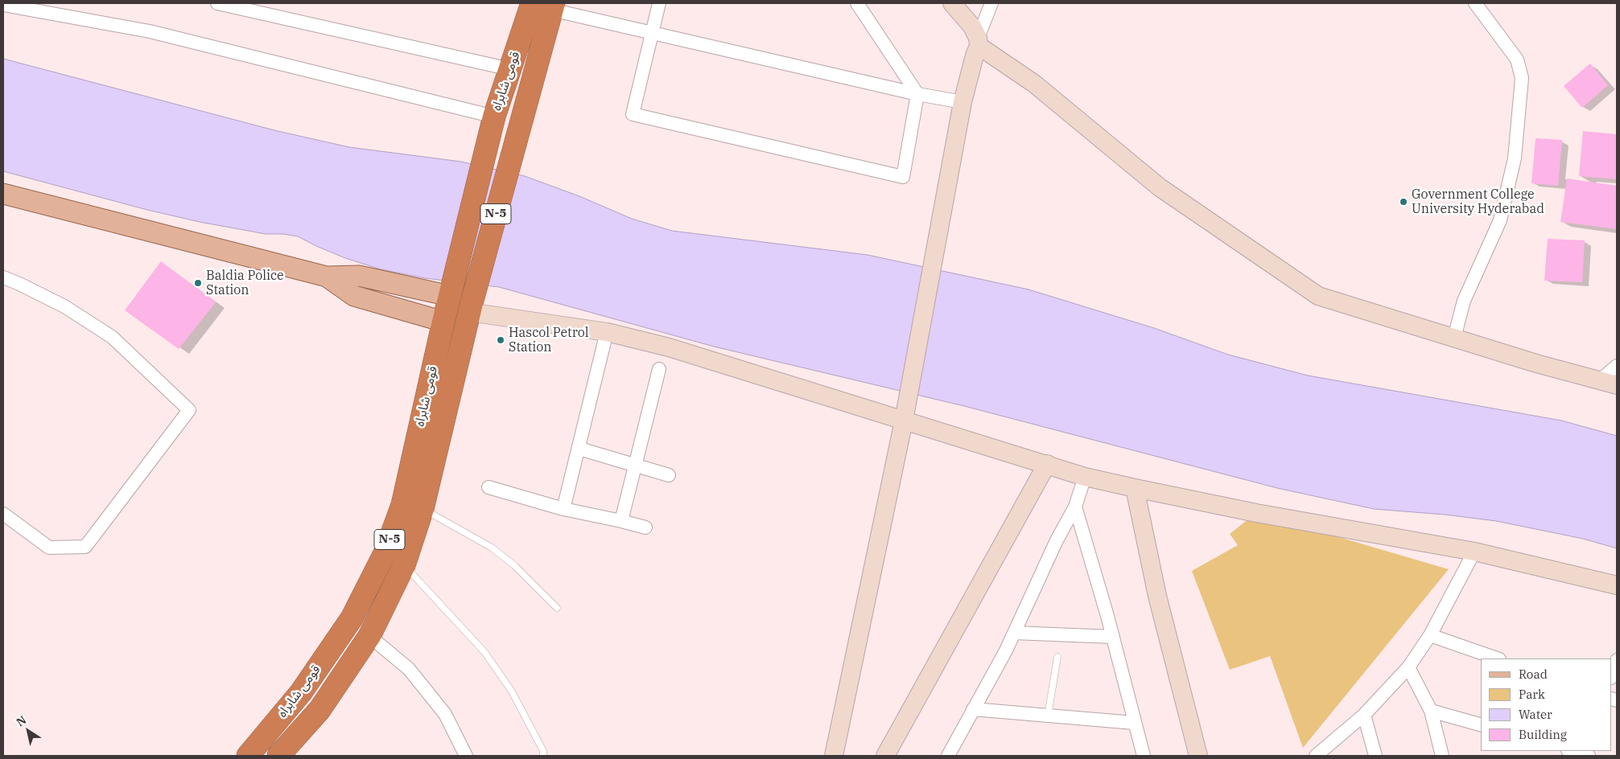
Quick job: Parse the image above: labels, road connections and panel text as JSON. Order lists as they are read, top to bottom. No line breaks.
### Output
{"streets":{"highway":["قومی شاہراہ","N-5"]},"places":["Government College University Hyderabad","Baldia Police Station","Hascol Petrol Station"],"legend":["Road","Park","Water","Building"],"north":"top left"}
